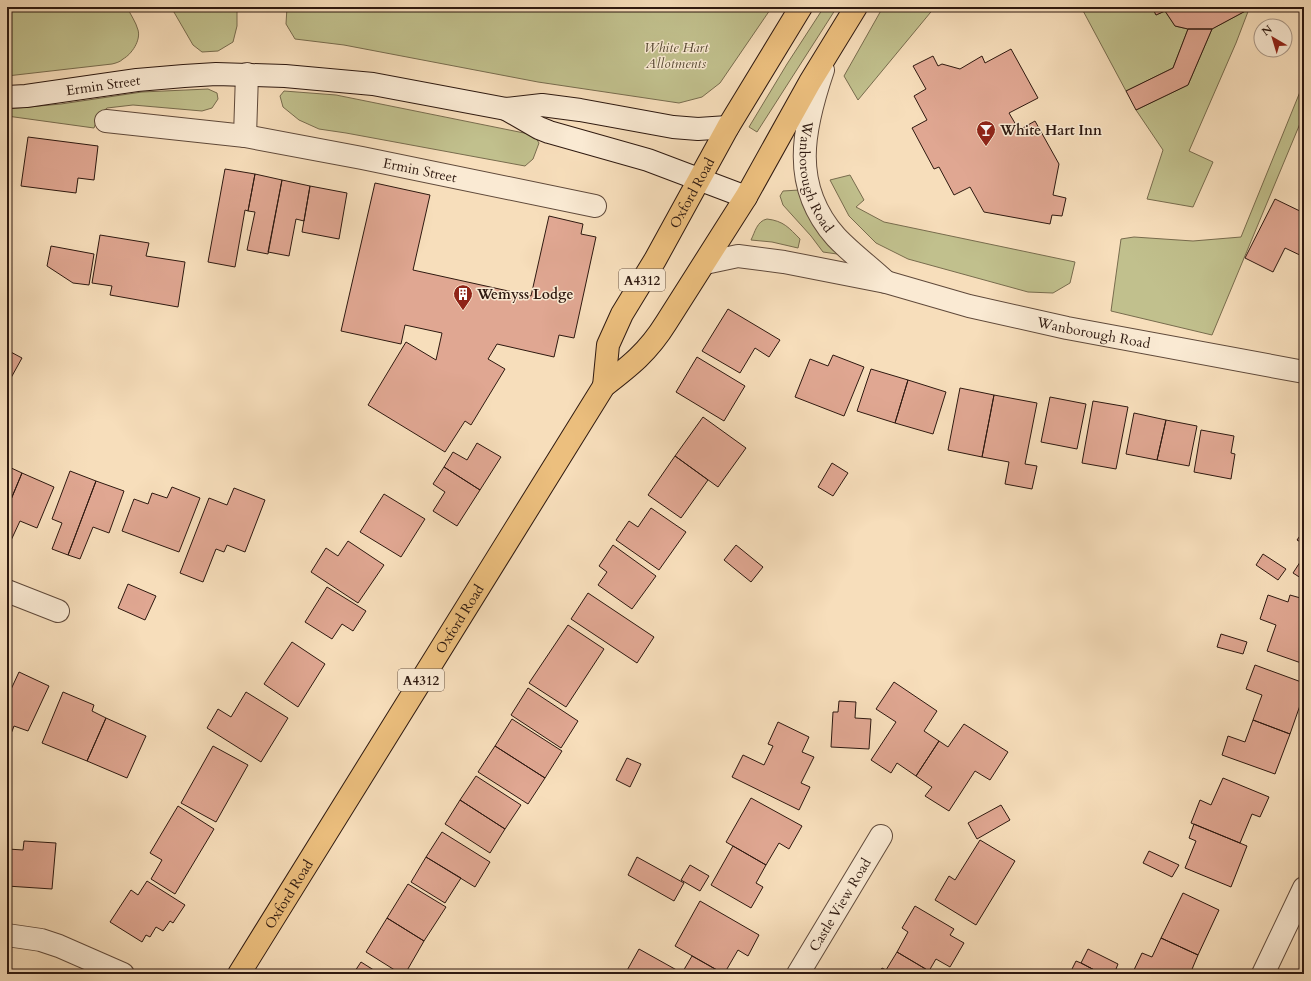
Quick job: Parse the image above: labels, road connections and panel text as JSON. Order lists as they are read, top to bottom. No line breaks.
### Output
{"streets":{"main road":["Oxford Road","A4312"],"street":["Ermin Street","Wanborough Road","Castle View Road"]},"crossings":[["Ermin Street","Oxford Road"],["Ermin Street","A4312"],["Wanborough Road","Oxford Road"],["Wanborough Road","A4312"],["Oxford Road","A4312"]],"parks":["White Hart Allotments"],"places":{"bar":["White Hart Inn"],"building":["Wemyss Lodge"]},"north":"top left"}
